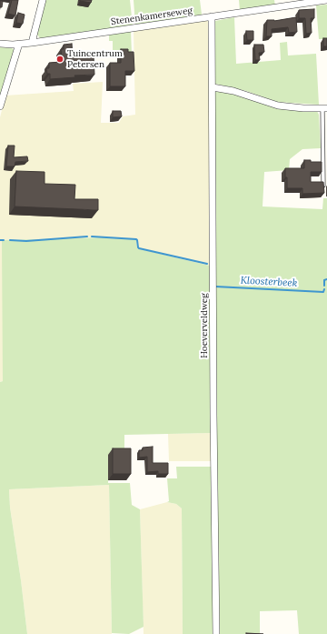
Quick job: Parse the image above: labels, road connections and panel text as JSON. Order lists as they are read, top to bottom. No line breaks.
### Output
{"streets":{"street":["Stenenkamerseweg","Hoeverveldweg"]},"crossings":[["Stenenkamerseweg","Hoeverveldweg"]],"water":["Kloosterbeek"],"places":["Tuincentrum Petersen"]}
